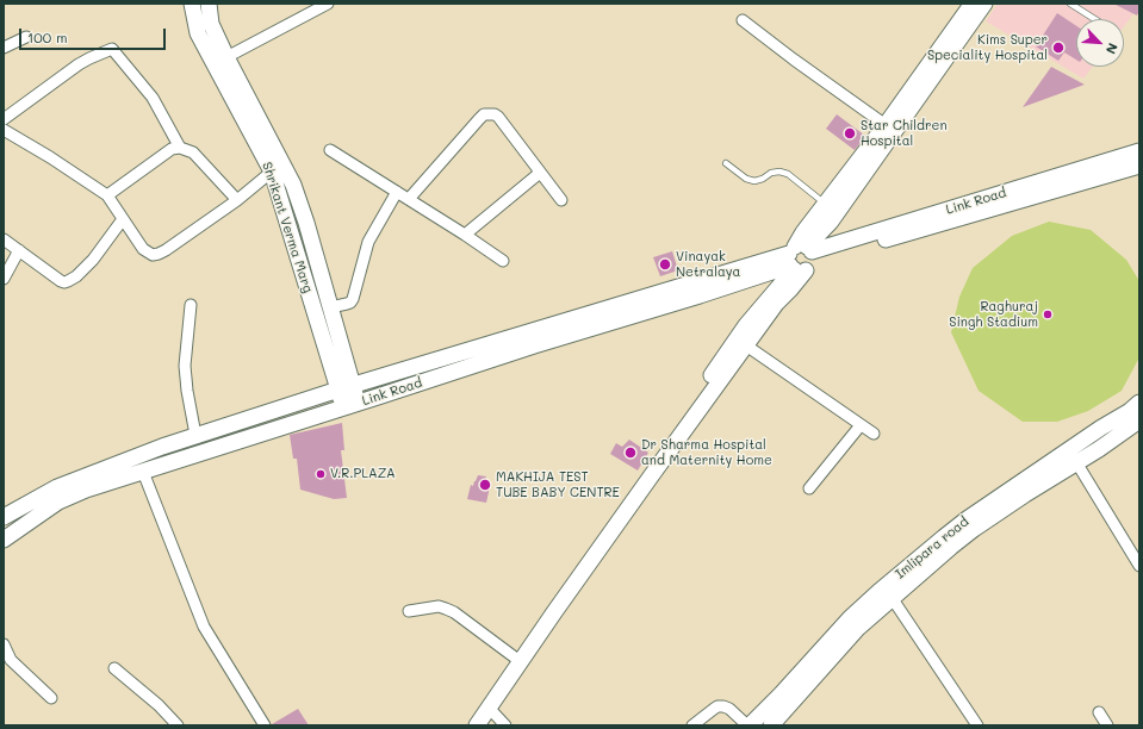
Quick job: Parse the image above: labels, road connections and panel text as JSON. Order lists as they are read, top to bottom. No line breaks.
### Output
{"streets":{"street":["Link Road","Shrikant Verma Marg","Imlipara road"]},"crossings":[["Link Road","Shrikant Verma Marg"]],"places":["Kims Super Speciality Hospital","Star Children Hospital","Vinayak Netralaya","Raghuraj Singh Stadium","Dr Sharma Hospital and Maternity Home","V.R.PLAZA","MAKHIJA TEST TUBE BABY CENTRE"],"scale_bar":"100 m","north":"bottom right"}
